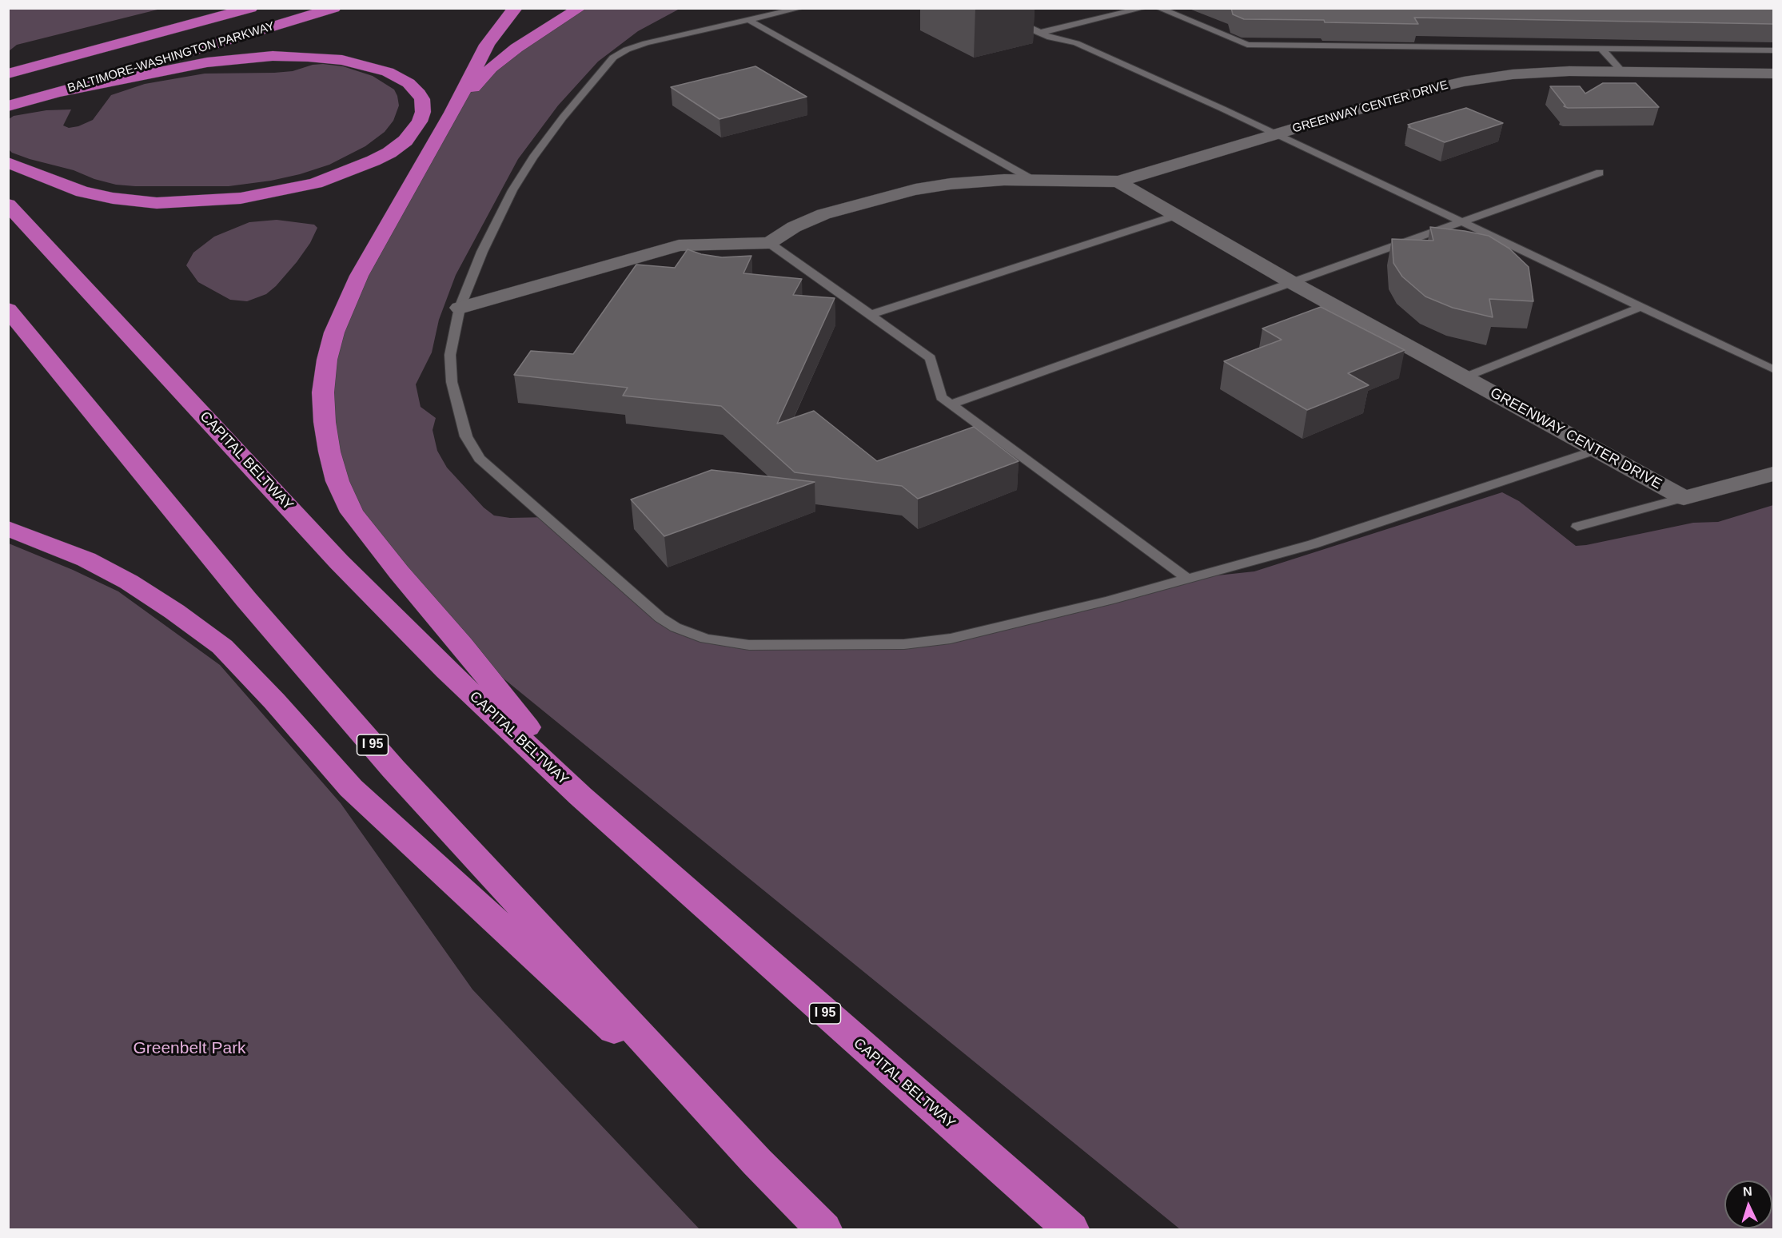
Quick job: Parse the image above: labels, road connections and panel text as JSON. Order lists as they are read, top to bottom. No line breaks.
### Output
{"streets":{"highway":["BALTIMORE-WASHINGTON PARKWAY","CAPITAL BELTWAY","I 95"],"street":["GREENWAY CENTER DRIVE"]},"parks":["Greenbelt Park"],"north":"top"}
